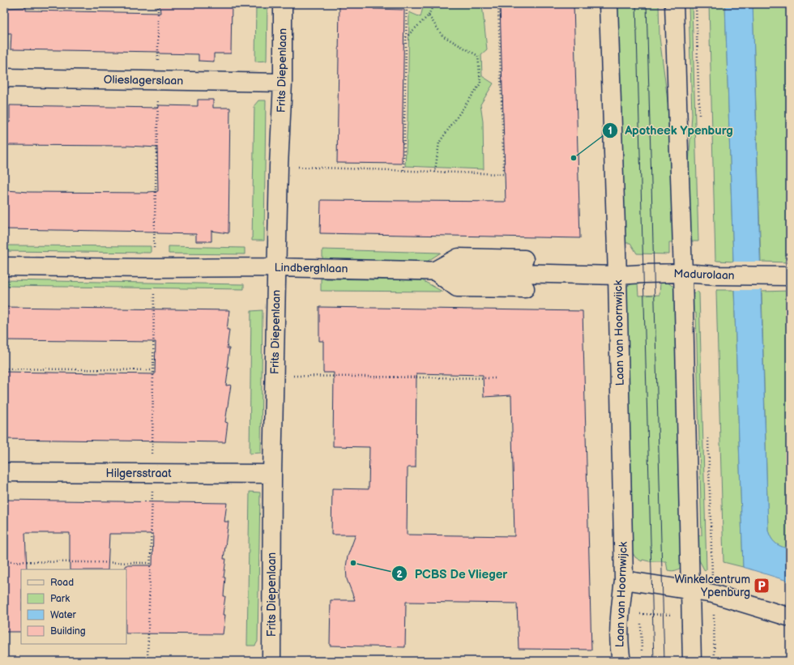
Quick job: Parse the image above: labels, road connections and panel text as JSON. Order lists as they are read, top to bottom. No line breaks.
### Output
{"streets":{"street":["Frits Diepenlaan","Olieslagerslaan","Lindberghlaan","Madurolaan","Laan van Hoornwijck","Hilgersstraat"]},"crossings":[["Frits Diepenlaan","Olieslagerslaan"],["Frits Diepenlaan","Lindberghlaan"],["Frits Diepenlaan","Hilgersstraat"],["Lindberghlaan","Madurolaan"],["Lindberghlaan","Laan van Hoornwijck"],["Madurolaan","Laan van Hoornwijck"]],"places":{"other":["Apotheek Ypenburg","PCBS De Vlieger"],"parking":["Winkelcentrum Ypenburg"]},"legend":["Road","Park","Water","Building"]}
